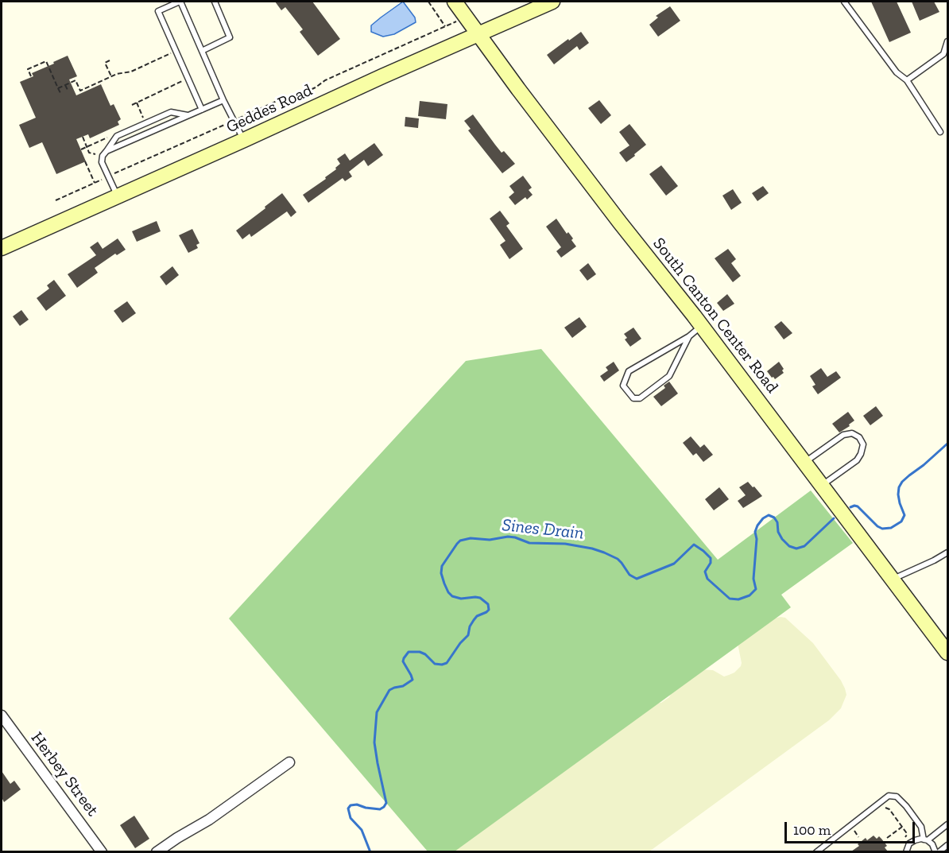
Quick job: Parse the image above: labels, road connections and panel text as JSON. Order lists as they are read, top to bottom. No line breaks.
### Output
{"streets":{"main road":["Geddes Road","South Canton Center Road"],"street":["Herbey Street"]},"crossings":[["Geddes Road","South Canton Center Road"]],"water":["Sines Drain"],"scale_bar":"100 m"}
